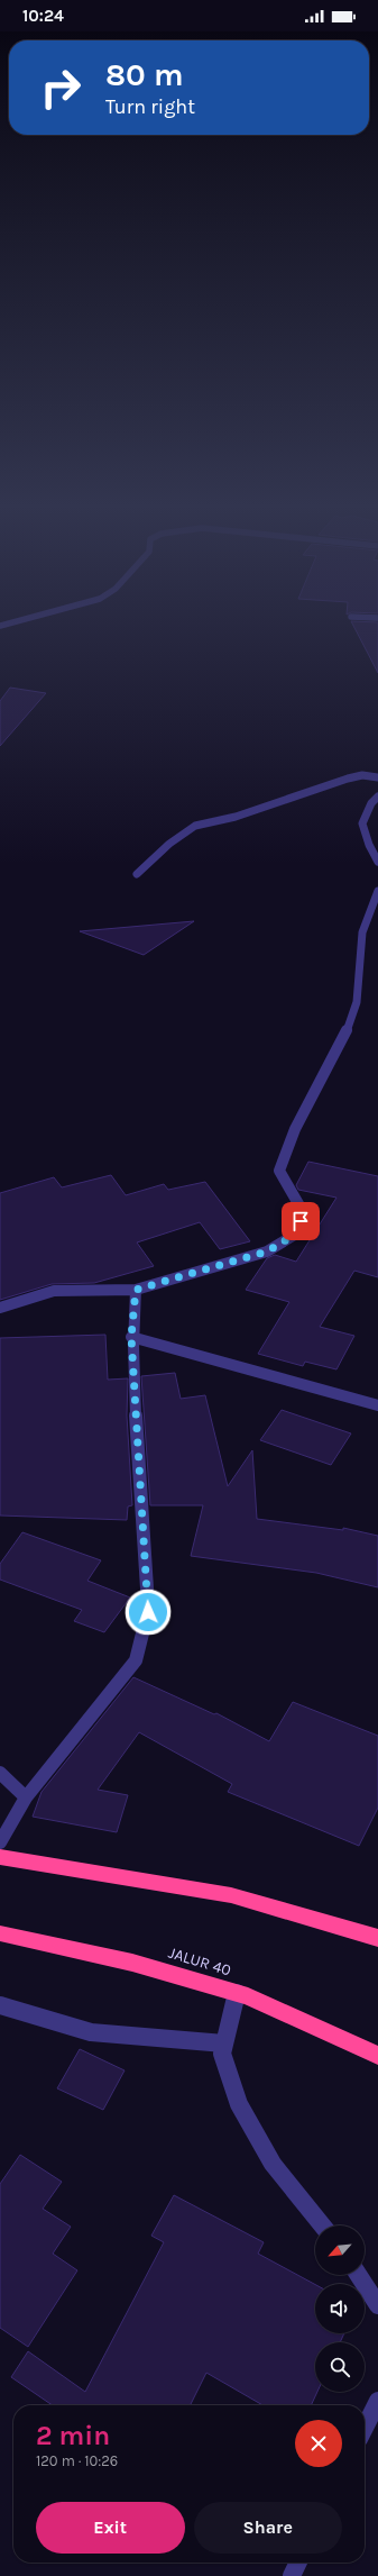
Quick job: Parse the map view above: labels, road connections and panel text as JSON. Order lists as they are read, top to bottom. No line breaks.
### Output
{"streets":{"highway":["JALUR 40"]},"north":"bottom left","page":{"status":"10:24","turn":["80 m","Turn right"],"heading":["2 min","120 m · 10:26"],"buttons":["Exit","Share"]}}
